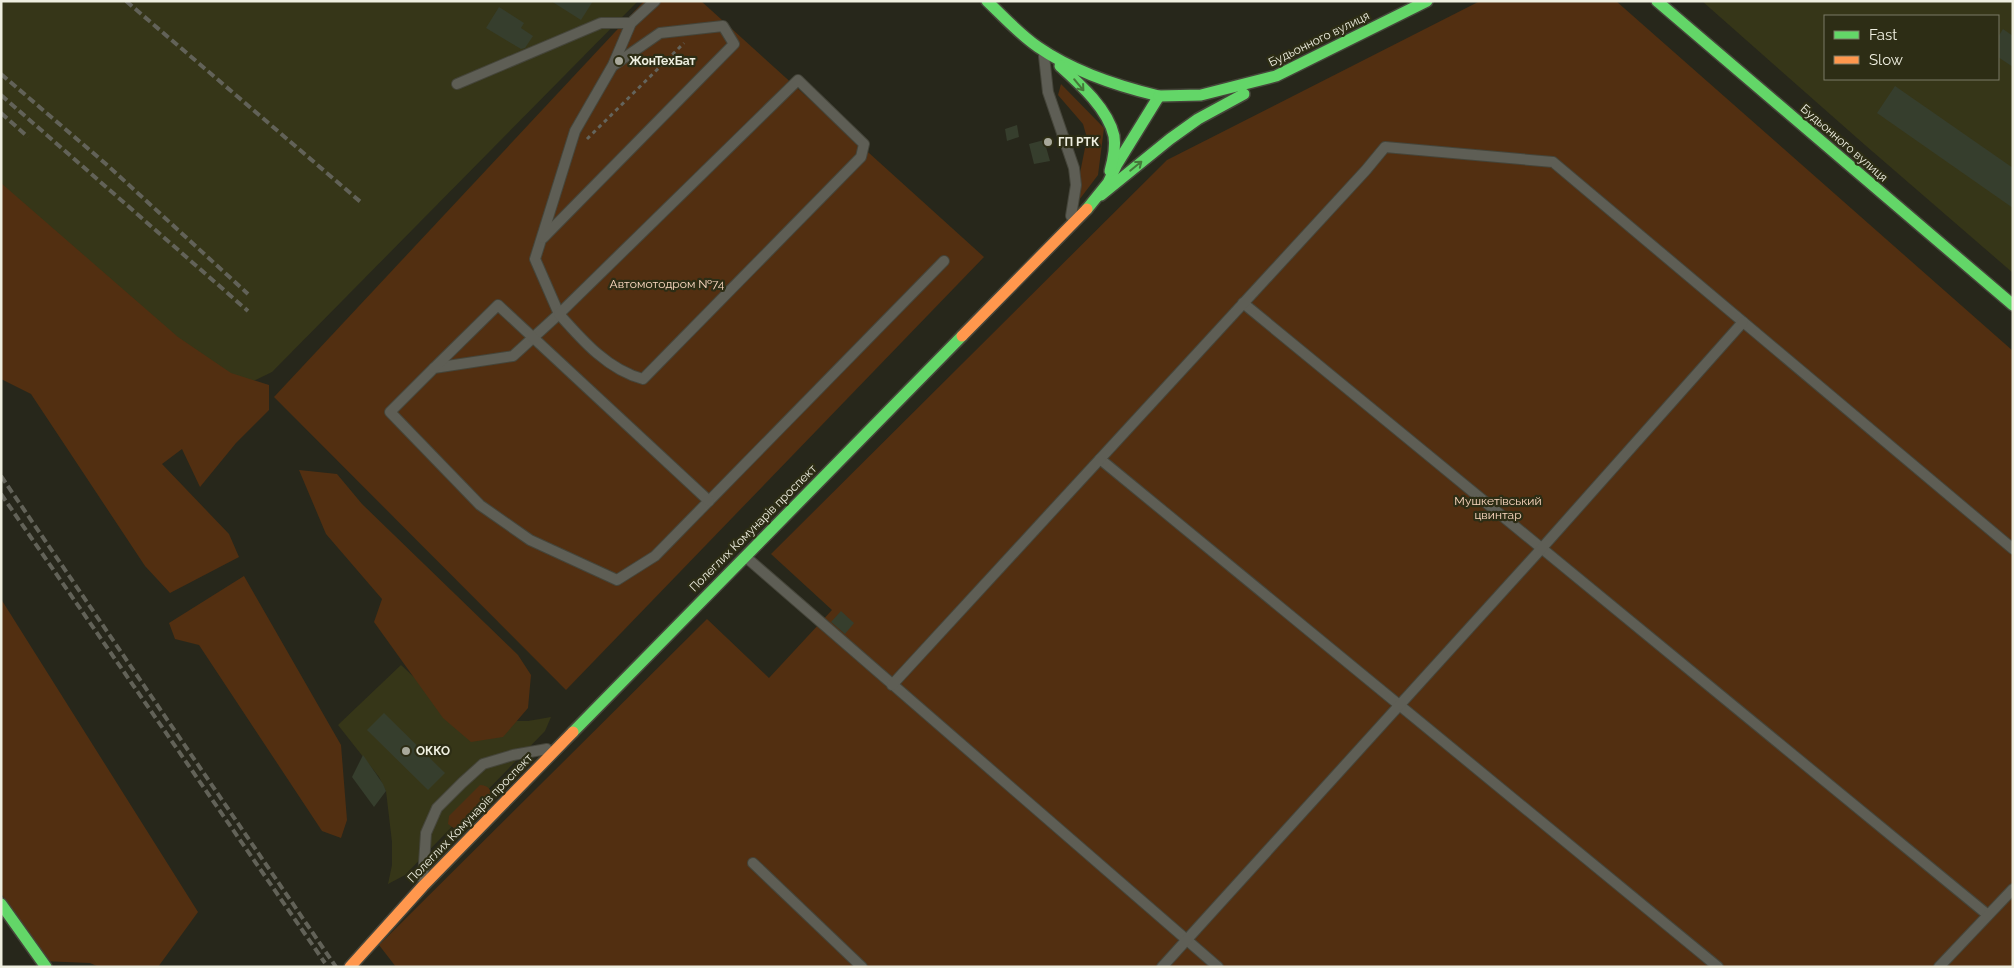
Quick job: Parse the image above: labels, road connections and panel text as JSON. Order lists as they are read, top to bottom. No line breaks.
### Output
{"streets":{"main road":["Будьонного вулиця","Полеглих Комунарів проспект"]},"crossings":[["Будьонного вулиця","Полеглих Комунарів проспект"]],"parks":["Автомотодром №74","Мушкетівський цвинтар"],"places":["ЖонТехБат","ГП РТК","ОККО"],"legend":["Fast","Slow"]}
